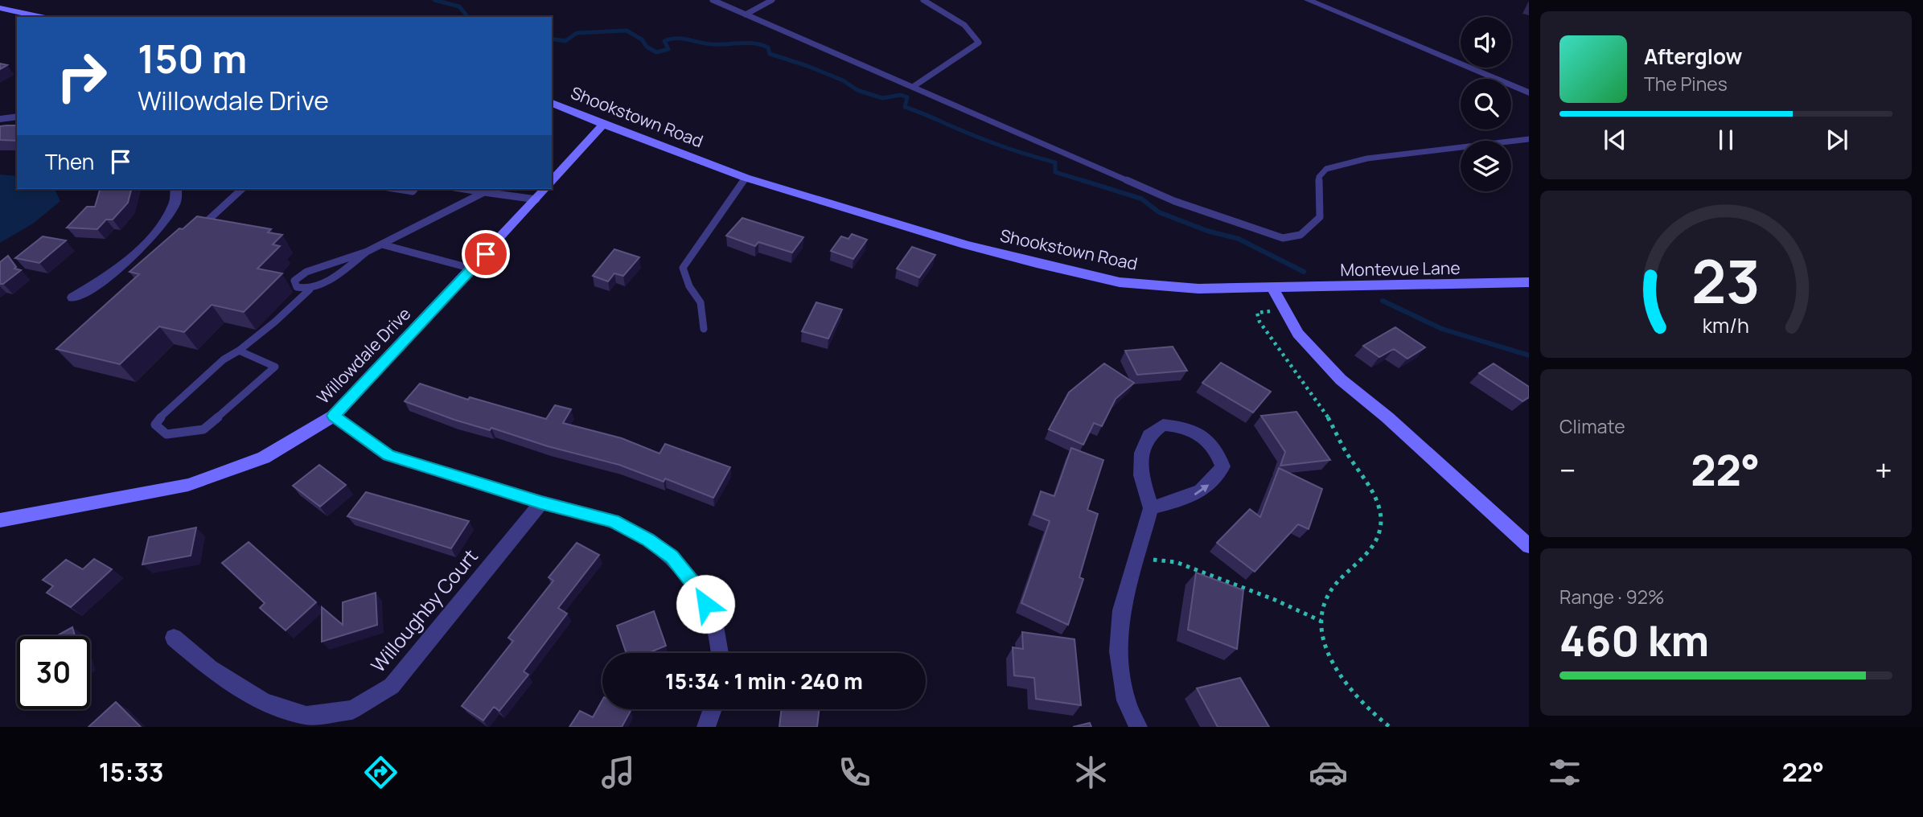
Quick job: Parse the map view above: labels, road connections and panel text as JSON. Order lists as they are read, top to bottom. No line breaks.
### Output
{"streets":{"street":["Shookstown Road","Montevue Lane","Willowdale Drive","Willoughby Court"]},"crossings":[["Shookstown Road","Montevue Lane"]],"page":{"turn":["150 m","Willowdale Drive"],"song":["Afterglow","The Pines"],"then":"Then","tile":["Climate",["Range · 92%","460 km"]],"heat":["−","22°","+"],"limit":"30","trip":"15:34 · 1 min · 240 m","tabs":["15:33","22°"],"gauge":["23","km/h"]}}
